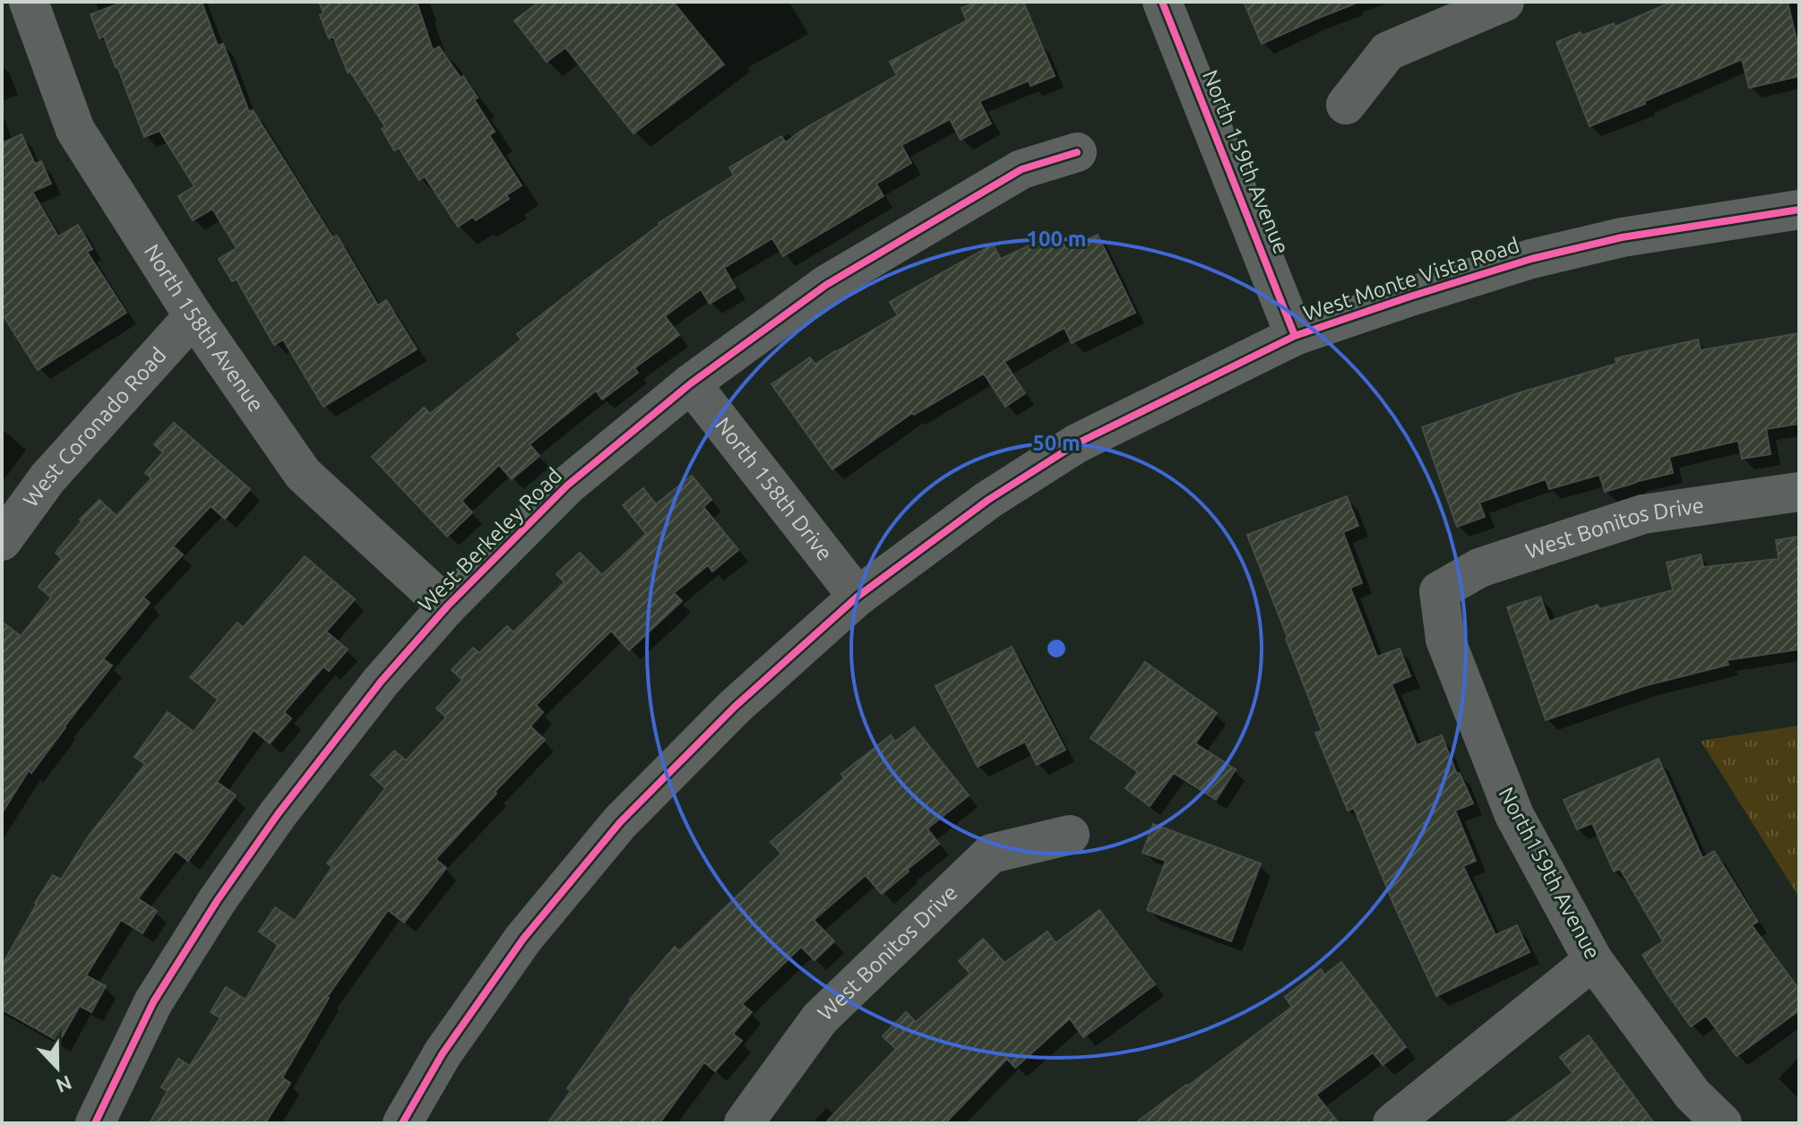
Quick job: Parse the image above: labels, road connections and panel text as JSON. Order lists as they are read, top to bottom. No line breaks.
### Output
{"streets":{"street":["North 159th Avenue","West Monte Vista Road","North 158th Avenue","West Coronado Road","North 158th Drive","West Bonitos Drive","West Berkeley Road","North159th Avenue"]},"crossings":[["North 159th Avenue","West Monte Vista Road"],["West Monte Vista Road","North 158th Drive"],["North 158th Avenue","West Coronado Road"],["North 158th Avenue","West Berkeley Road"],["North 158th Drive","West Berkeley Road"],["West Bonitos Drive","North159th Avenue"]],"north":"bottom","rings":["100 m","50 m"]}
